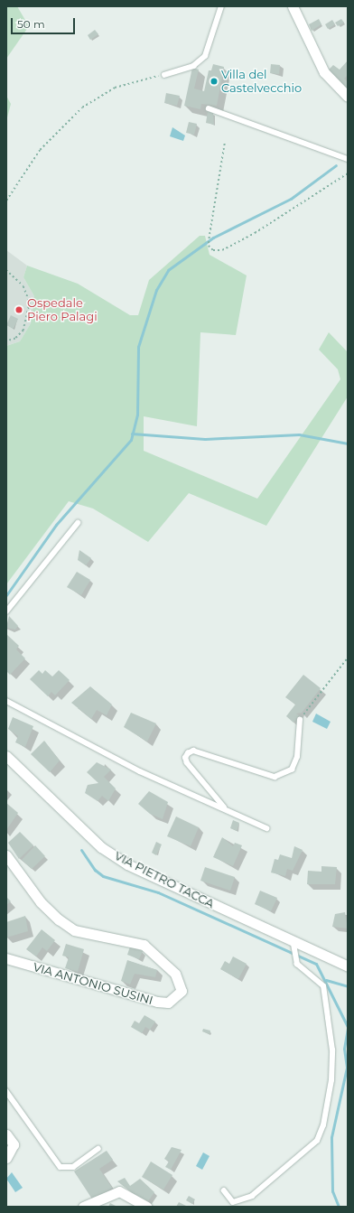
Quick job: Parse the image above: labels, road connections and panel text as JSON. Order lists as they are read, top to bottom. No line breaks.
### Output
{"streets":{"street":["VIA PIETRO TACCA","VIA ANTONIO SUSINI"]},"places":["Villa del Castelvecchio","Ospedale Piero Palagi"],"scale_bar":"50 m"}
